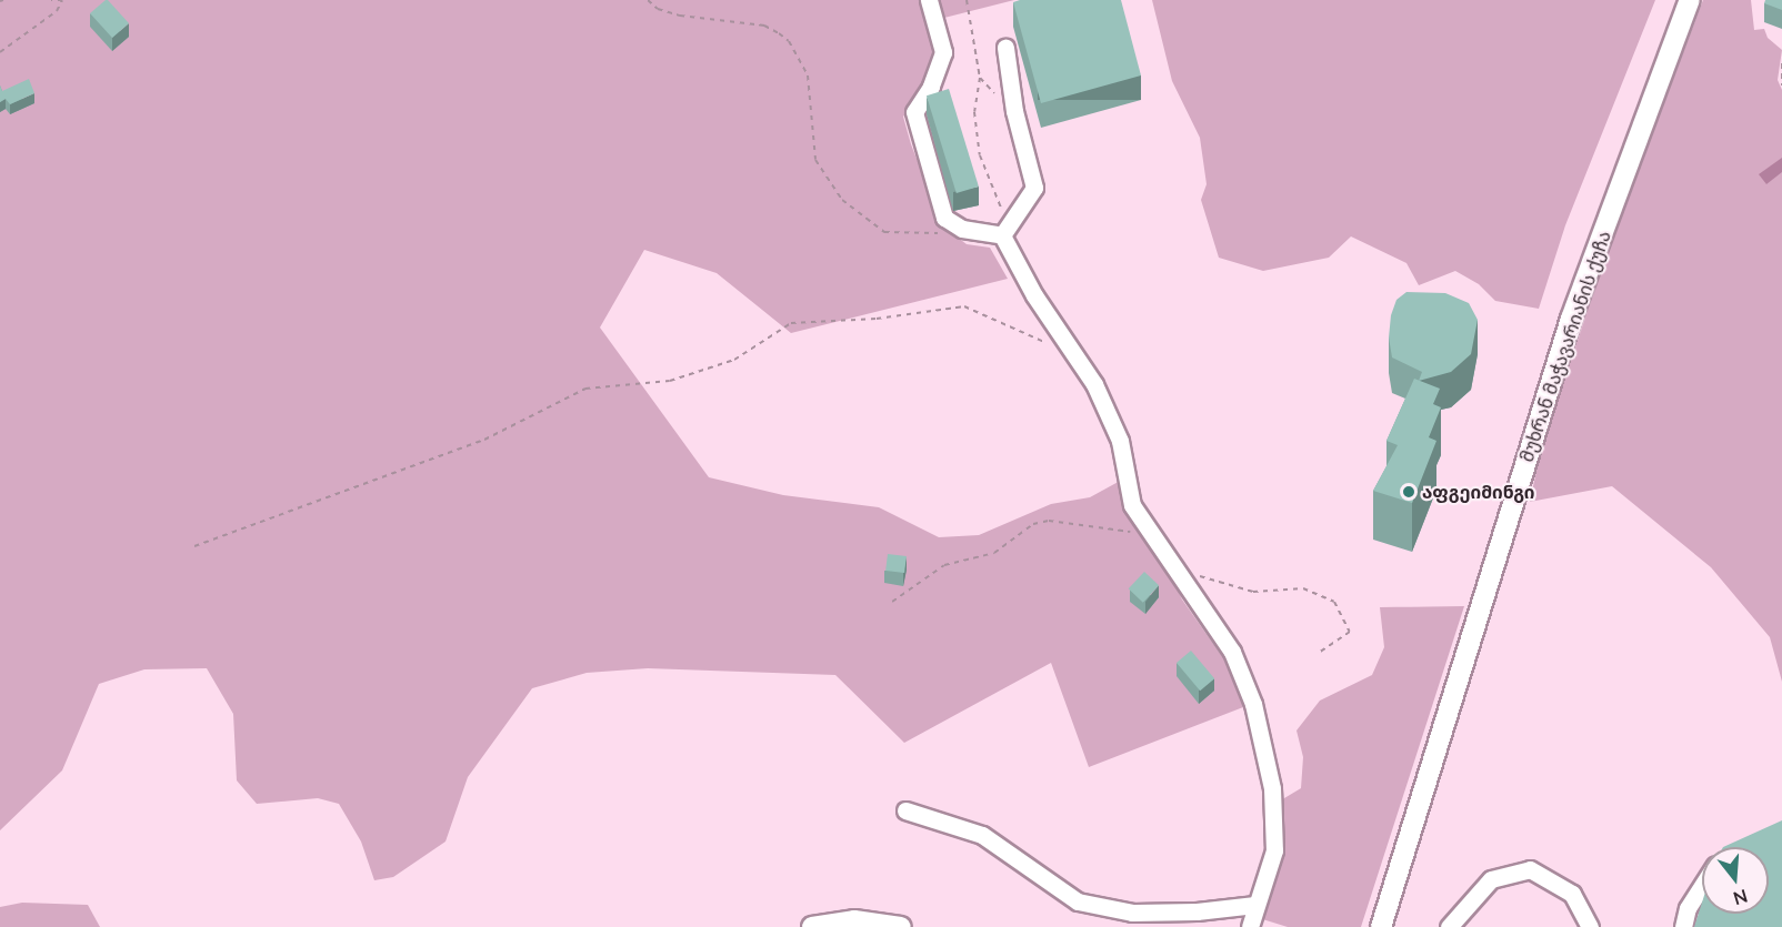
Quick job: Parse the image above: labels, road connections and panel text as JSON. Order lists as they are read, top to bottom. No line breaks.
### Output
{"streets":{"main road":["მუხრან მაჭავარიანის ქუჩა"]},"places":["აფგეიმინგი"],"north":"bottom"}
